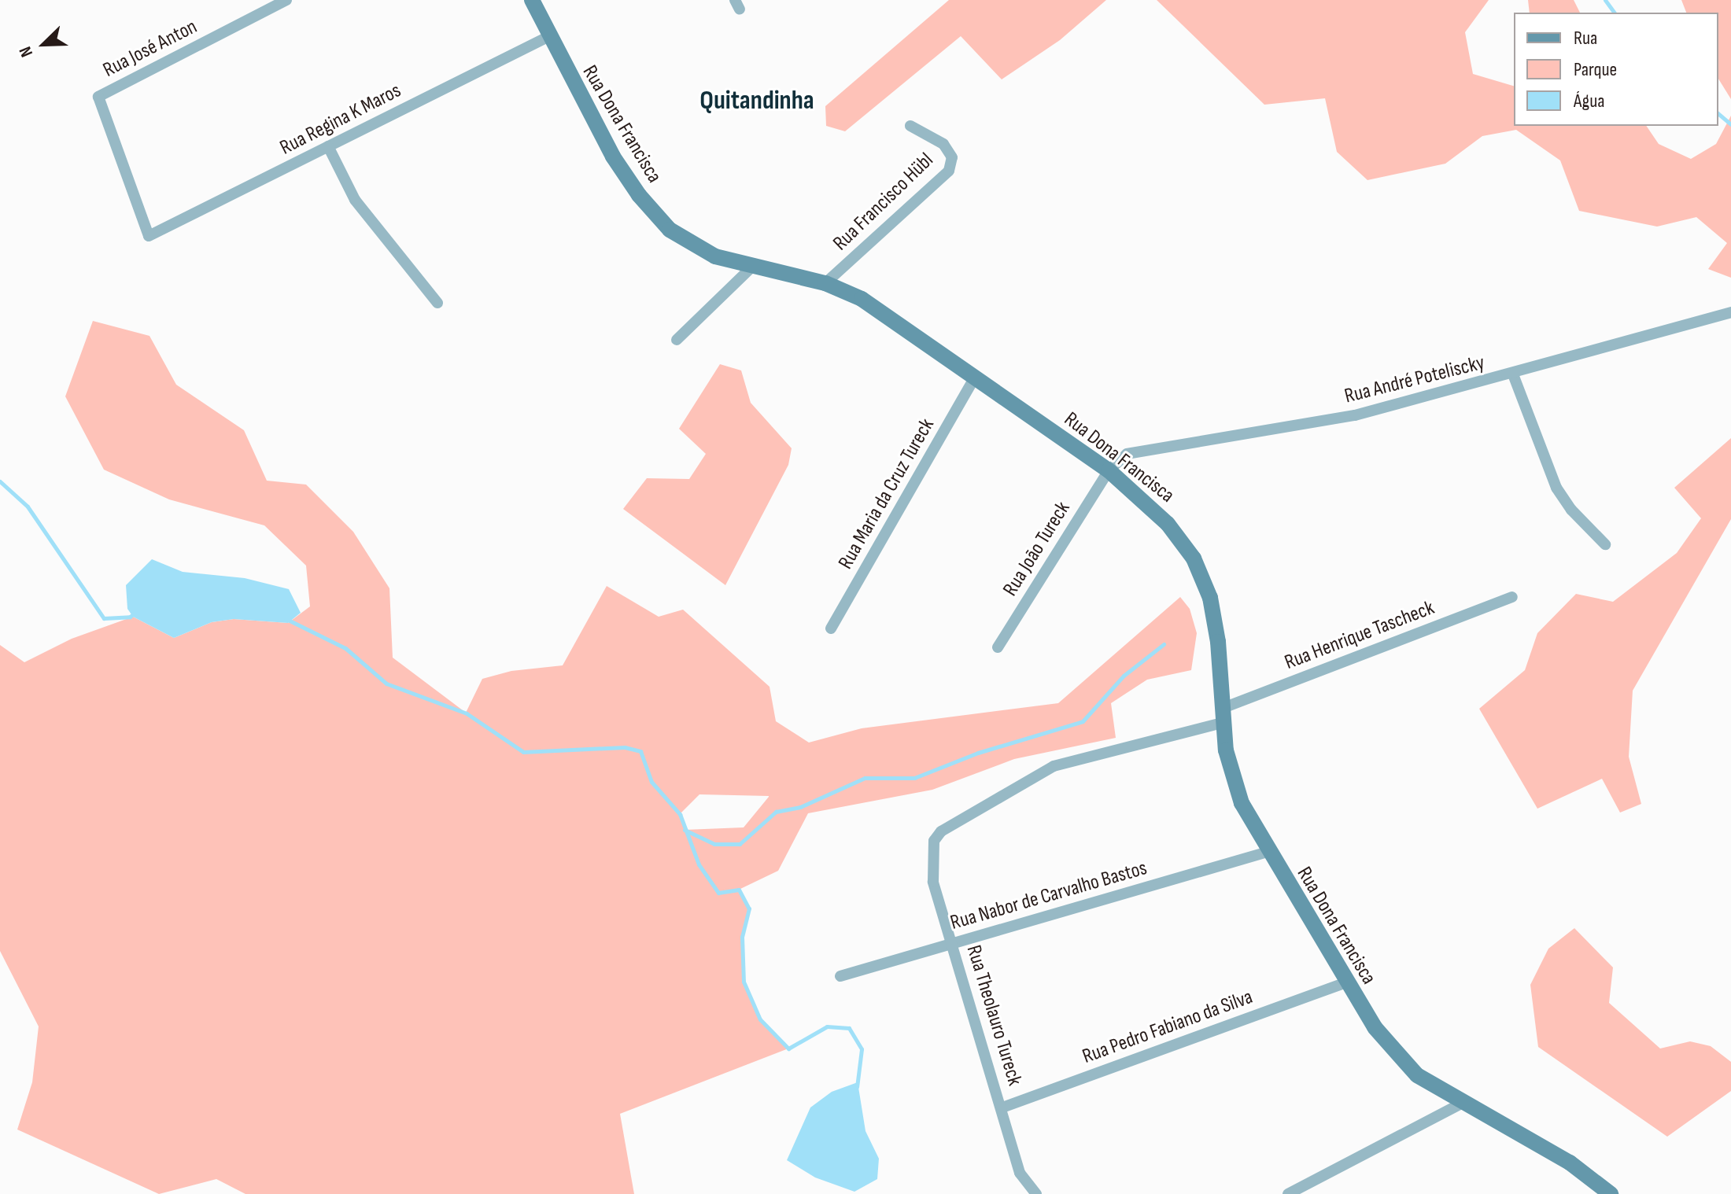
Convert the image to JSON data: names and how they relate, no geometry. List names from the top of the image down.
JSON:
{
  "streets": {
    "main road": ["Rua Dona Francisca"],
    "street": [
      "Rua José Anton",
      "Rua Regina K Maros",
      "Rua Francisco Hübl",
      "Rua André Poteliscky",
      "Rua Maria da Cruz Tureck",
      "Rua João Tureck",
      "Rua Henrique Tascheck",
      "Rua Nabor de Carvalho Bastos",
      "Rua Theolauro Tureck",
      "Rua Pedro Fabiano da Silva"
    ]
  },
  "crossings": [
    ["Rua José Anton", "Rua Regina K Maros"],
    ["Rua Regina K Maros", "Rua Dona Francisca"],
    ["Rua Dona Francisca", "Rua Francisco Hübl"],
    ["Rua Dona Francisca", "Rua André Poteliscky"],
    ["Rua Dona Francisca", "Rua Maria da Cruz Tureck"],
    ["Rua Dona Francisca", "Rua João Tureck"],
    ["Rua Dona Francisca", "Rua Henrique Tascheck"],
    ["Rua Dona Francisca", "Rua Nabor de Carvalho Bastos"],
    ["Rua Dona Francisca", "Rua Pedro Fabiano da Silva"],
    ["Rua André Poteliscky", "Rua João Tureck"],
    ["Rua Henrique Tascheck", "Rua Theolauro Tureck"],
    ["Rua Nabor de Carvalho Bastos", "Rua Theolauro Tureck"],
    ["Rua Theolauro Tureck", "Rua Pedro Fabiano da Silva"]
  ],
  "districts": ["Quitandinha"],
  "legend": ["Rua", "Parque", "Água"],
  "north": "bottom left"
}
